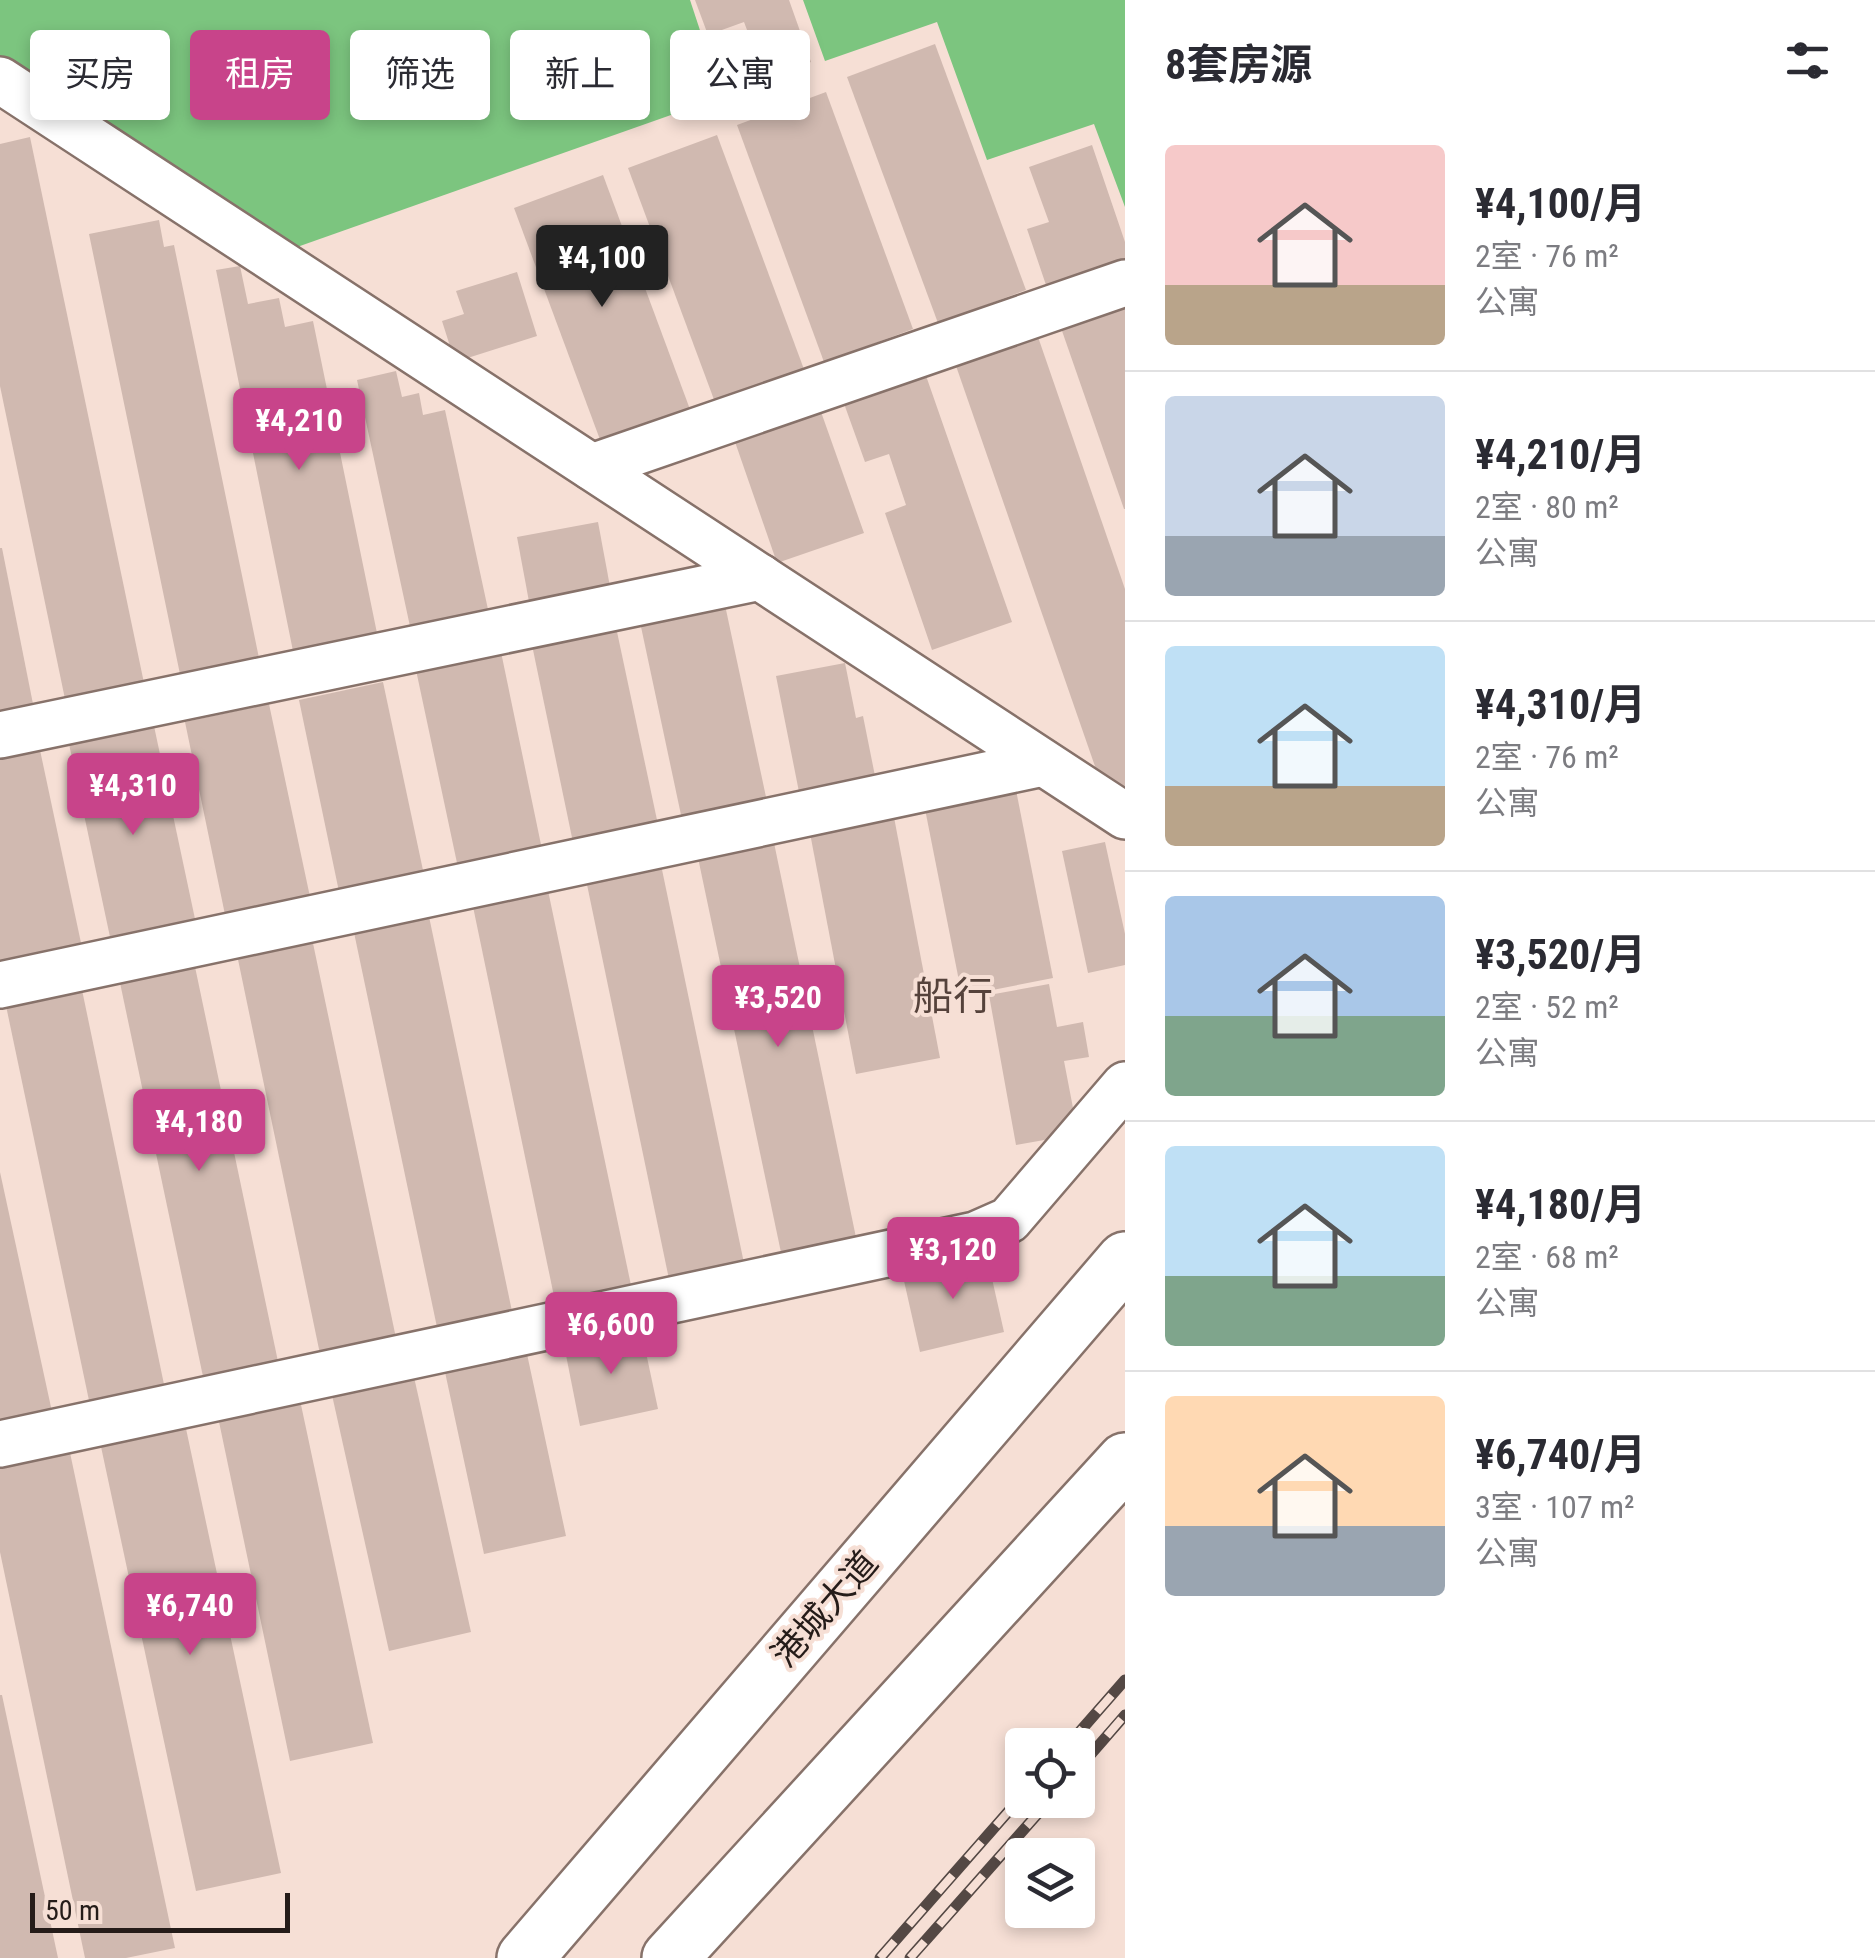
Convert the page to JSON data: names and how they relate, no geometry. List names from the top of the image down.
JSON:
{
  "streets": {
    "main road": ["港城大道"]
  },
  "districts": ["船行"],
  "scale_bar": "50 m",
  "page": {
    "heading": "8套房源",
    "chip": [
      "买房",
      "租房",
      "筛选",
      "新上",
      "公寓"
    ],
    "list": [
      {
        "name": "¥4,100/月",
        "note": "2室 · 76 m² · 公寓"
      },
      {
        "name": "¥4,210/月",
        "note": "2室 · 80 m² · 公寓"
      },
      {
        "name": "¥4,310/月",
        "note": "2室 · 76 m² · 公寓"
      },
      {
        "name": "¥3,520/月",
        "note": "2室 · 52 m² · 公寓"
      },
      {
        "name": "¥4,180/月",
        "note": "2室 · 68 m² · 公寓"
      },
      {
        "name": "¥6,740/月",
        "note": "3室 · 107 m² · 公寓"
      }
    ],
    "price": [
      "¥4,100",
      "¥4,210",
      "¥4,310",
      "¥3,520",
      "¥4,180",
      "¥3,120",
      "¥6,600",
      "¥6,740"
    ],
    "scale": "50 m"
  }
}
